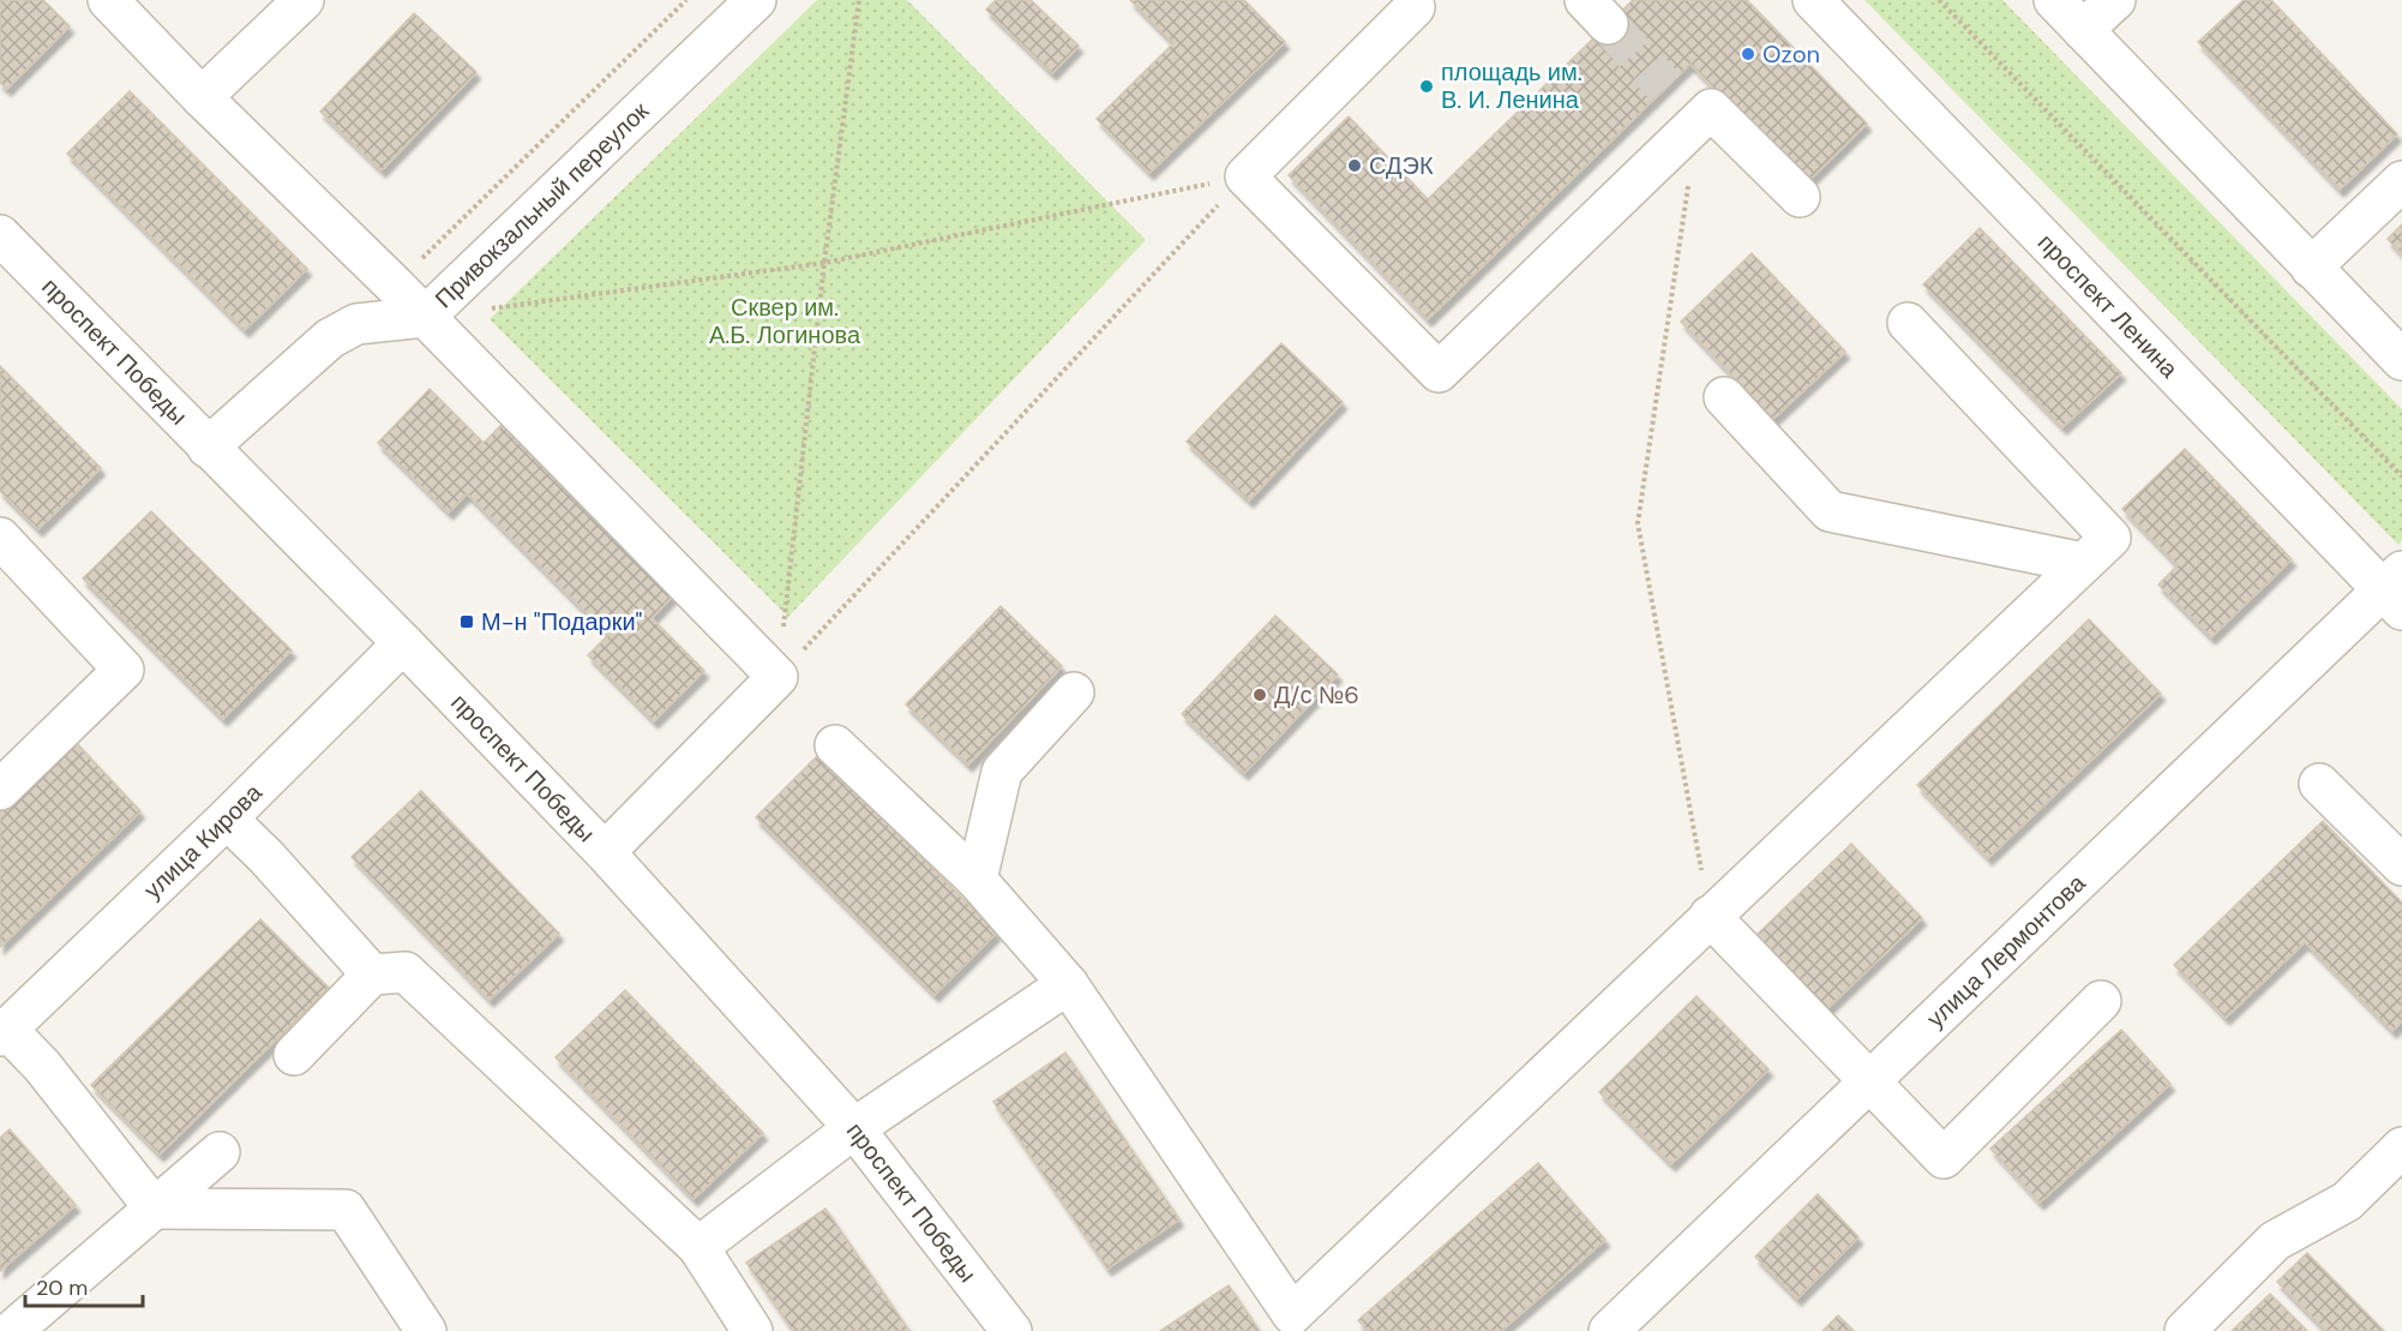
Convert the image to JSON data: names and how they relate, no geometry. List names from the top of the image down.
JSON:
{
  "streets": {
    "street": [
      "Привокзальный переулок",
      "проспект Ленина",
      "проспект Победы",
      "улица Кирова",
      "улица Лермонтова"
    ]
  },
  "crossings": [
    ["Привокзальный переулок", "проспект Победы"],
    ["проспект Ленина", "улица Лермонтова"],
    ["проспект Победы", "улица Кирова"]
  ],
  "parks": ["Сквер им. А.Б. Логинова"],
  "places": {
    "other": [
      "Ozon",
      "площадь им. В. И. Ленина",
      "СДЭК",
      "Д/с №6"
    ],
    "transit": ["М-н \"Подарки\""]
  },
  "scale_bar": "20 m"
}
